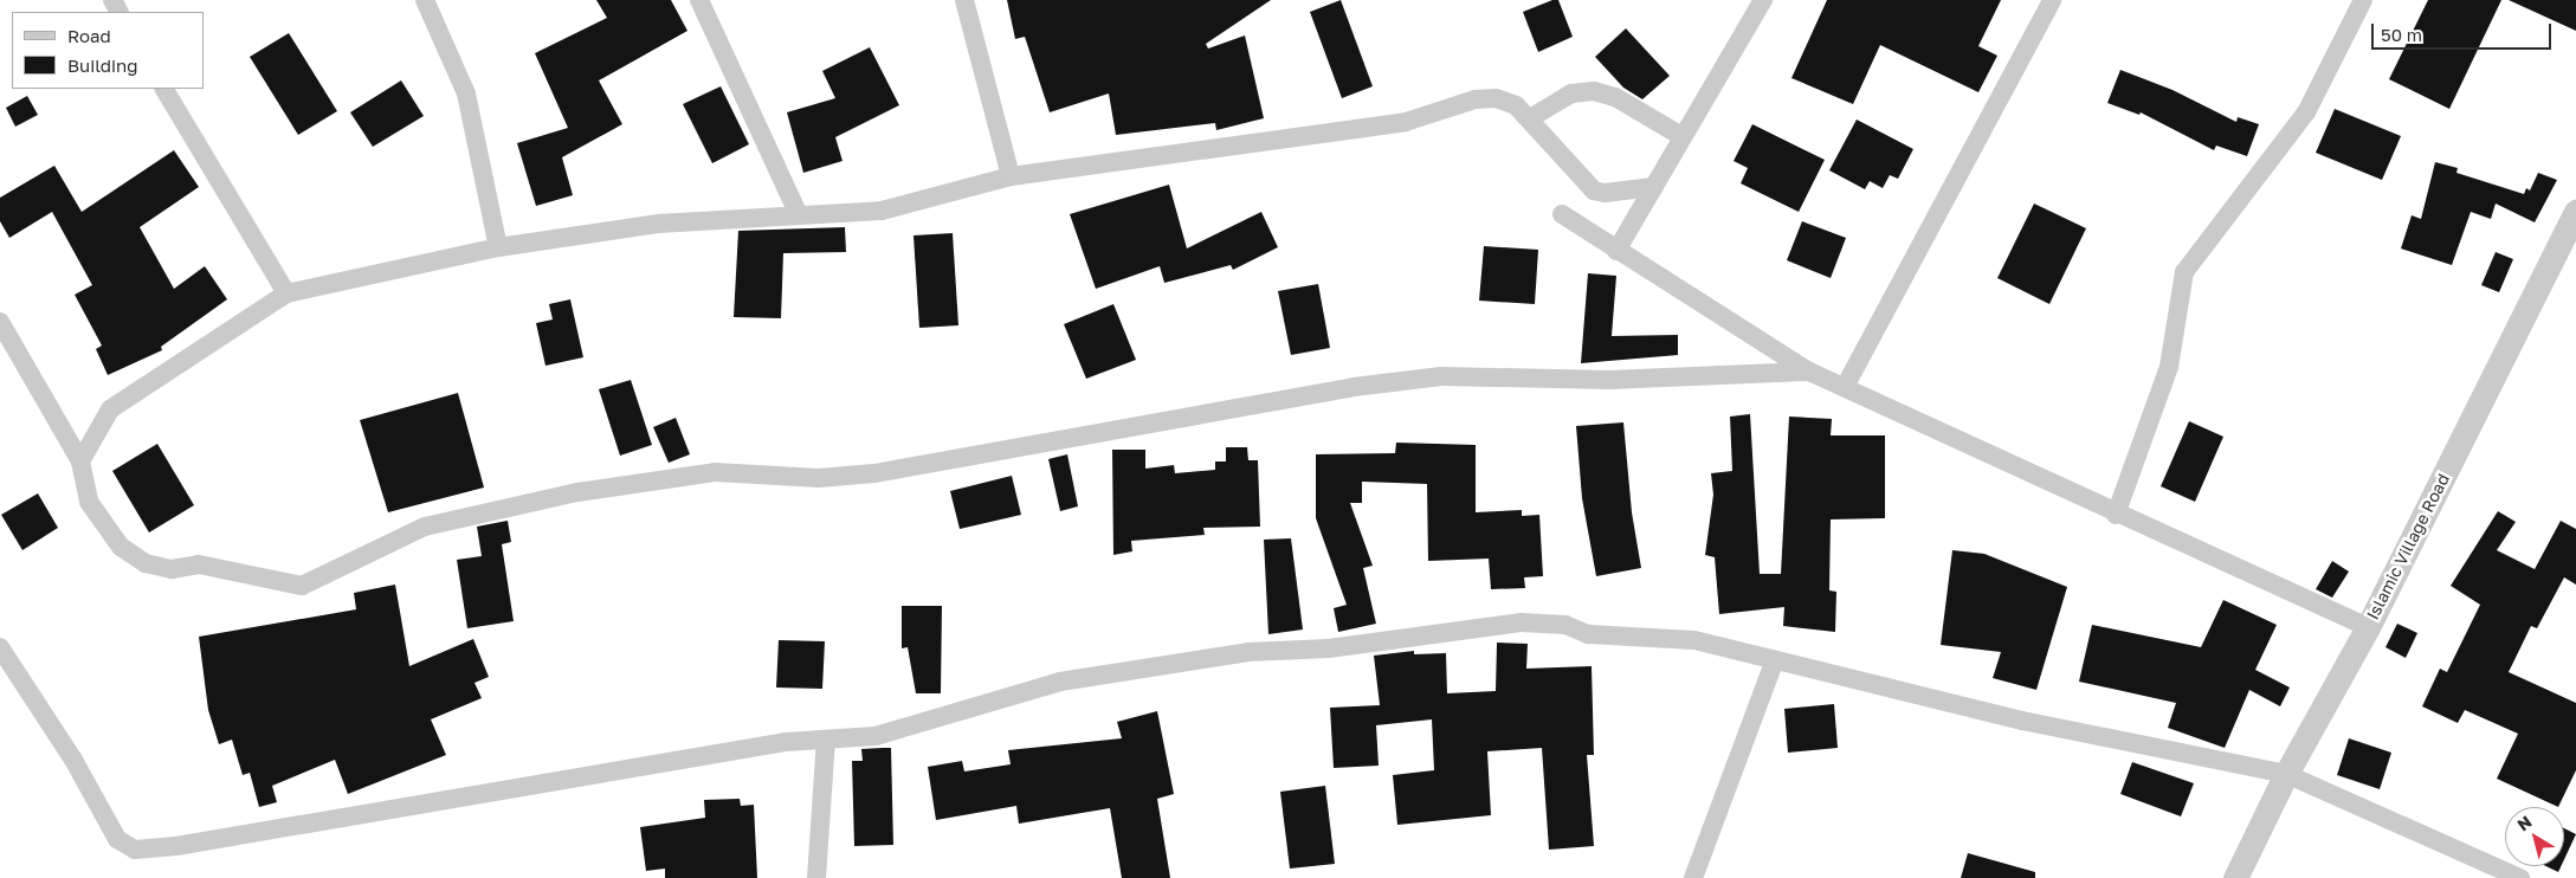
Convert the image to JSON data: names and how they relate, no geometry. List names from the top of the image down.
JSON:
{
  "streets": {
    "street": ["Islamic Village Road"]
  },
  "legend": ["Road", "Building"],
  "scale_bar": "50 m",
  "north": "top left"
}
